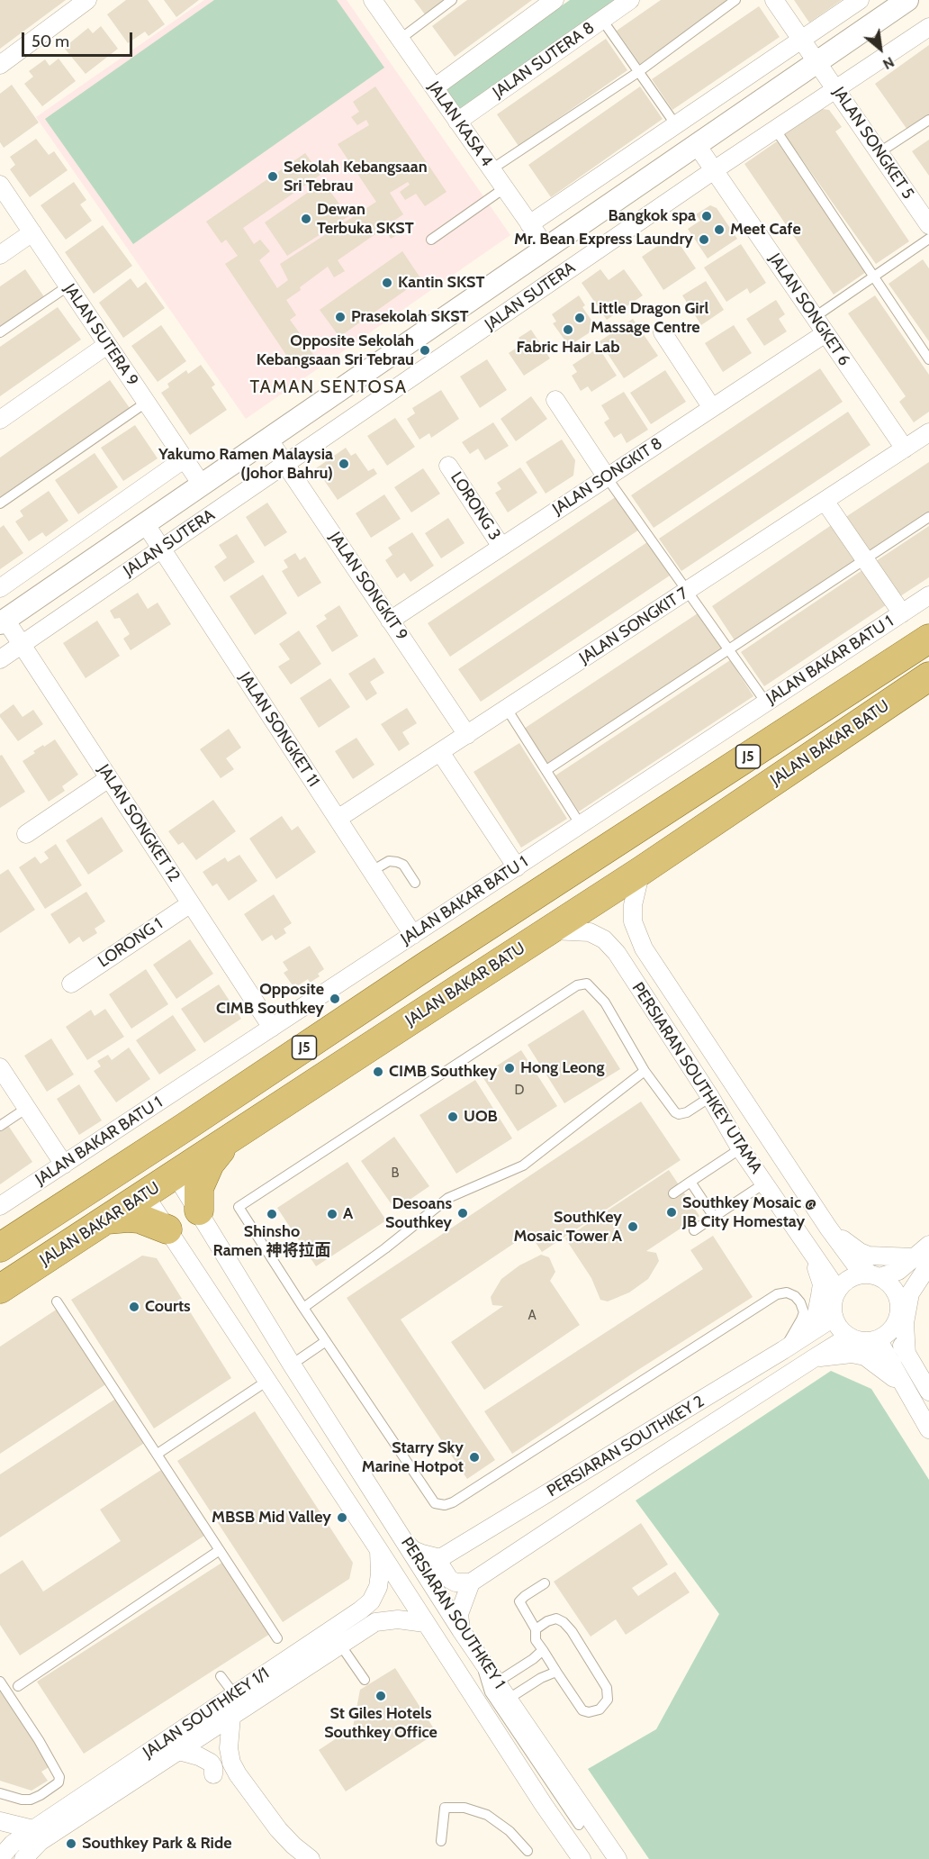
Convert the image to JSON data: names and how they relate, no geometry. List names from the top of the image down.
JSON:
{
  "streets": {
    "main road": ["JALAN BAKAR BATU", "J5"],
    "street": [
      "JALAN SUTERA 8",
      "JALAN KASA 4",
      "JALAN SONGKET 5",
      "JALAN SUTERA",
      "JALAN SONGKET 6",
      "JALAN SUTERA 9",
      "JALAN SONGKIT 8",
      "LORONG 3",
      "JALAN SONGKIT 9",
      "JALAN SONGKIT 7",
      "JALAN BAKAR BATU 1",
      "JALAN SONGKET 11",
      "JALAN SONGKET 12",
      "LORONG 1",
      "PERSIARAN SOUTHKEY UTAMA",
      "PERSIARAN SOUTHKEY 2",
      "PERSIARAN SOUTHKEY 1",
      "JALAN SOUTHKEY 1/1"
    ]
  },
  "crossings": [
    ["JALAN SUTERA 8", "JALAN KASA 4"],
    ["JALAN KASA 4", "JALAN SUTERA"],
    ["JALAN SONGKET 5", "JALAN SUTERA"],
    ["JALAN SUTERA", "JALAN SONGKET 6"],
    ["JALAN SUTERA", "JALAN SUTERA 9"],
    ["JALAN SUTERA", "JALAN SONGKIT 9"],
    ["JALAN SUTERA", "JALAN SONGKET 11"],
    ["JALAN SUTERA", "JALAN SONGKET 12"],
    ["JALAN SONGKET 6", "JALAN SONGKIT 8"],
    ["JALAN SONGKET 6", "JALAN SONGKIT 7"],
    ["JALAN SONGKIT 8", "LORONG 3"],
    ["JALAN SONGKIT 8", "JALAN SONGKIT 9"],
    ["JALAN SONGKIT 9", "JALAN SONGKIT 7"],
    ["JALAN SONGKIT 7", "JALAN SONGKET 11"],
    ["JALAN BAKAR BATU 1", "JALAN SONGKET 11"],
    ["JALAN BAKAR BATU 1", "JALAN SONGKET 12"],
    ["JALAN BAKAR BATU", "PERSIARAN SOUTHKEY UTAMA"],
    ["JALAN BAKAR BATU", "PERSIARAN SOUTHKEY 1"],
    ["JALAN SONGKET 12", "LORONG 1"],
    ["PERSIARAN SOUTHKEY UTAMA", "PERSIARAN SOUTHKEY 2"],
    ["PERSIARAN SOUTHKEY 1", "JALAN SOUTHKEY 1/1"]
  ],
  "districts": ["TAMAN SENTOSA"],
  "places": [
    "Sekolah Kebangsaan Sri Tebrau",
    "Bangkok spa",
    "Dewan Terbuka SKST",
    "Meet Cafe",
    "Mr. Bean Express Laundry",
    "Kantin SKST",
    "Prasekolah SKST",
    "Little Dragon Girl Massage Centre",
    "Fabric Hair Lab",
    "Opposite Sekolah Kebangsaan Sri Tebrau",
    "Yakumo Ramen Malaysia (Johor Bahru)",
    "Opposite CIMB Southkey",
    "Hong Leong",
    "CIMB Southkey",
    "UOB",
    "Southkey Mosaic @ JB City Homestay",
    "Desoans Southkey",
    "Shinsho Ramen 神将拉面",
    "A",
    "SouthKey Mosaic Tower A",
    "Courts",
    "Starry Sky Marine Hotpot",
    "MBSB Mid Valley",
    "St Giles Hotels Southkey Office",
    "Southkey Park & Ride"
  ],
  "house_numbers": ["D", "B", "A"],
  "scale_bar": "50 m",
  "north": "bottom right"
}
